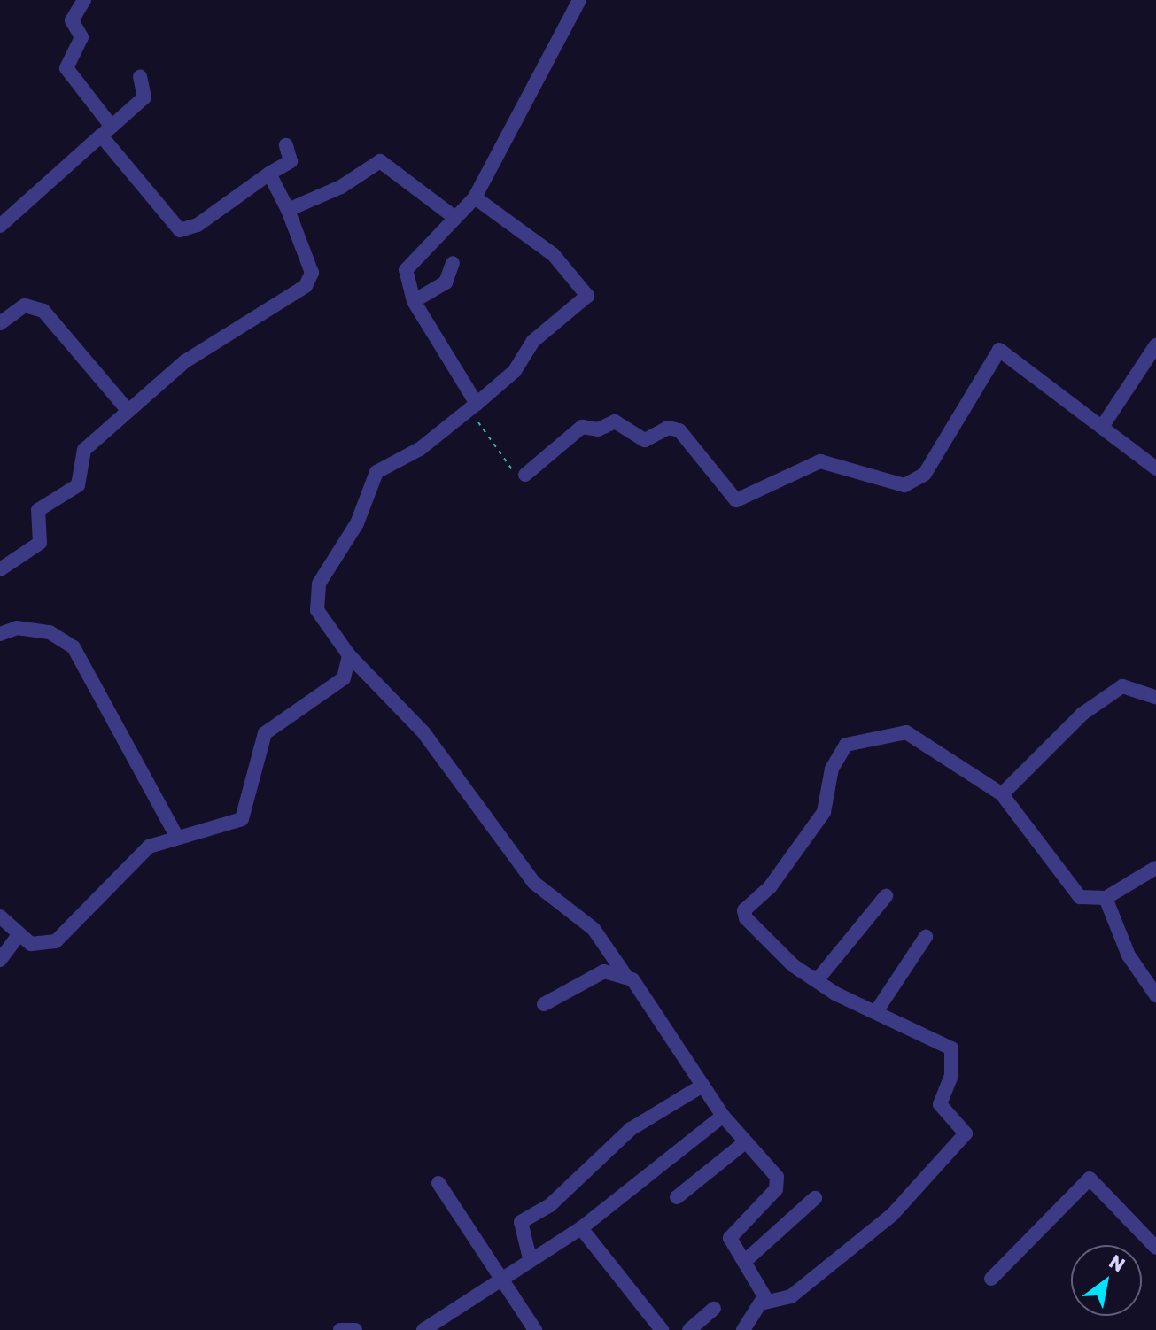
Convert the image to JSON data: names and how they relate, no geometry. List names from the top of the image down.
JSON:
{
  "north": "top right"
}
